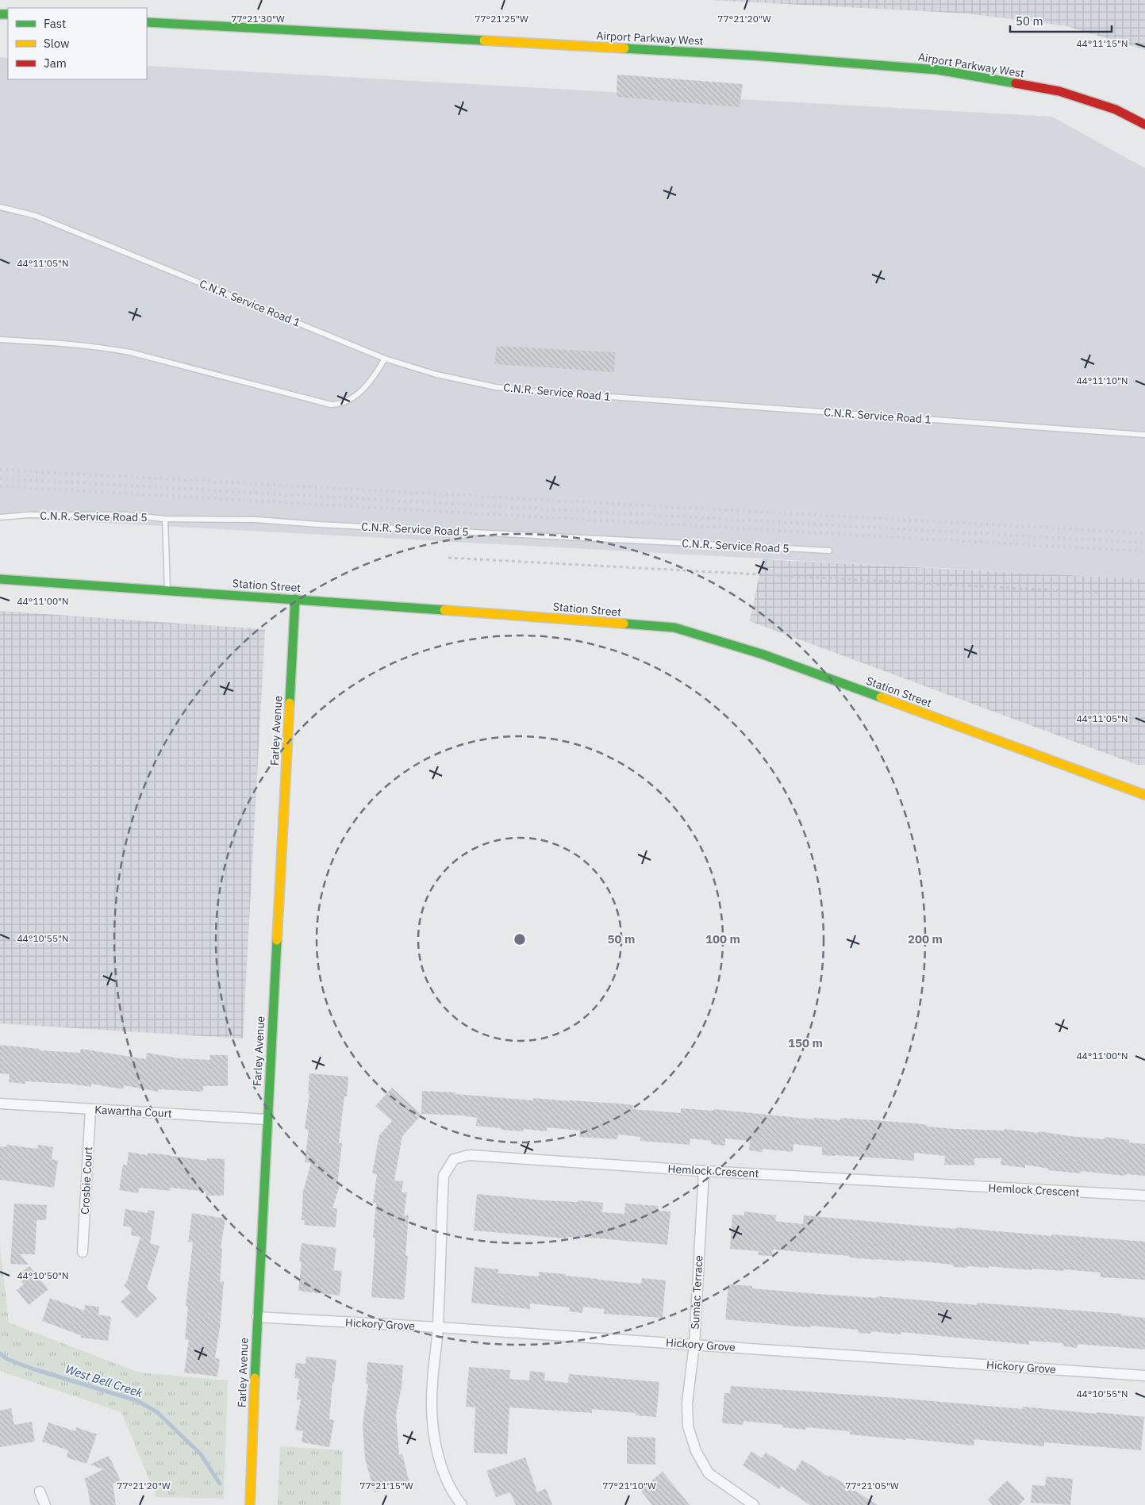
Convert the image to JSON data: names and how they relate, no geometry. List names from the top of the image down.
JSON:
{
  "streets": {
    "street": [
      "Airport Parkway West",
      "Station Street",
      "Farley Avenue",
      "Kawartha Court",
      "Hemlock Crescent",
      "Crosbie Court",
      "Sumac Terrace",
      "Hickory Grove"
    ],
    "lane": ["C.N.R. Service Road 1", "C.N.R. Service Road 5"]
  },
  "crossings": [
    ["Station Street", "Farley Avenue"],
    ["Farley Avenue", "Kawartha Court"],
    ["Farley Avenue", "Hickory Grove"],
    ["Kawartha Court", "Crosbie Court"],
    ["Hemlock Crescent", "Sumac Terrace"],
    ["Hemlock Crescent", "Hickory Grove"],
    ["Sumac Terrace", "Hickory Grove"]
  ],
  "water": ["West Bell Creek"],
  "legend": ["Fast", "Slow", "Jam"],
  "scale_bar": "50 m",
  "coordinates": [
    "77°21'30\"W",
    "77°21'20\"W",
    "77°21'25\"W",
    "44°11'15\"N",
    "44°11'05\"N",
    "44°11'10\"N",
    "44°11'00\"N",
    "44°10'55\"N",
    "44°10'50\"N",
    "77°21'15\"W",
    "77°21'10\"W",
    "77°21'05\"W"
  ],
  "rings": [
    "50 m",
    "100 m",
    "200 m",
    "150 m"
  ]
}
